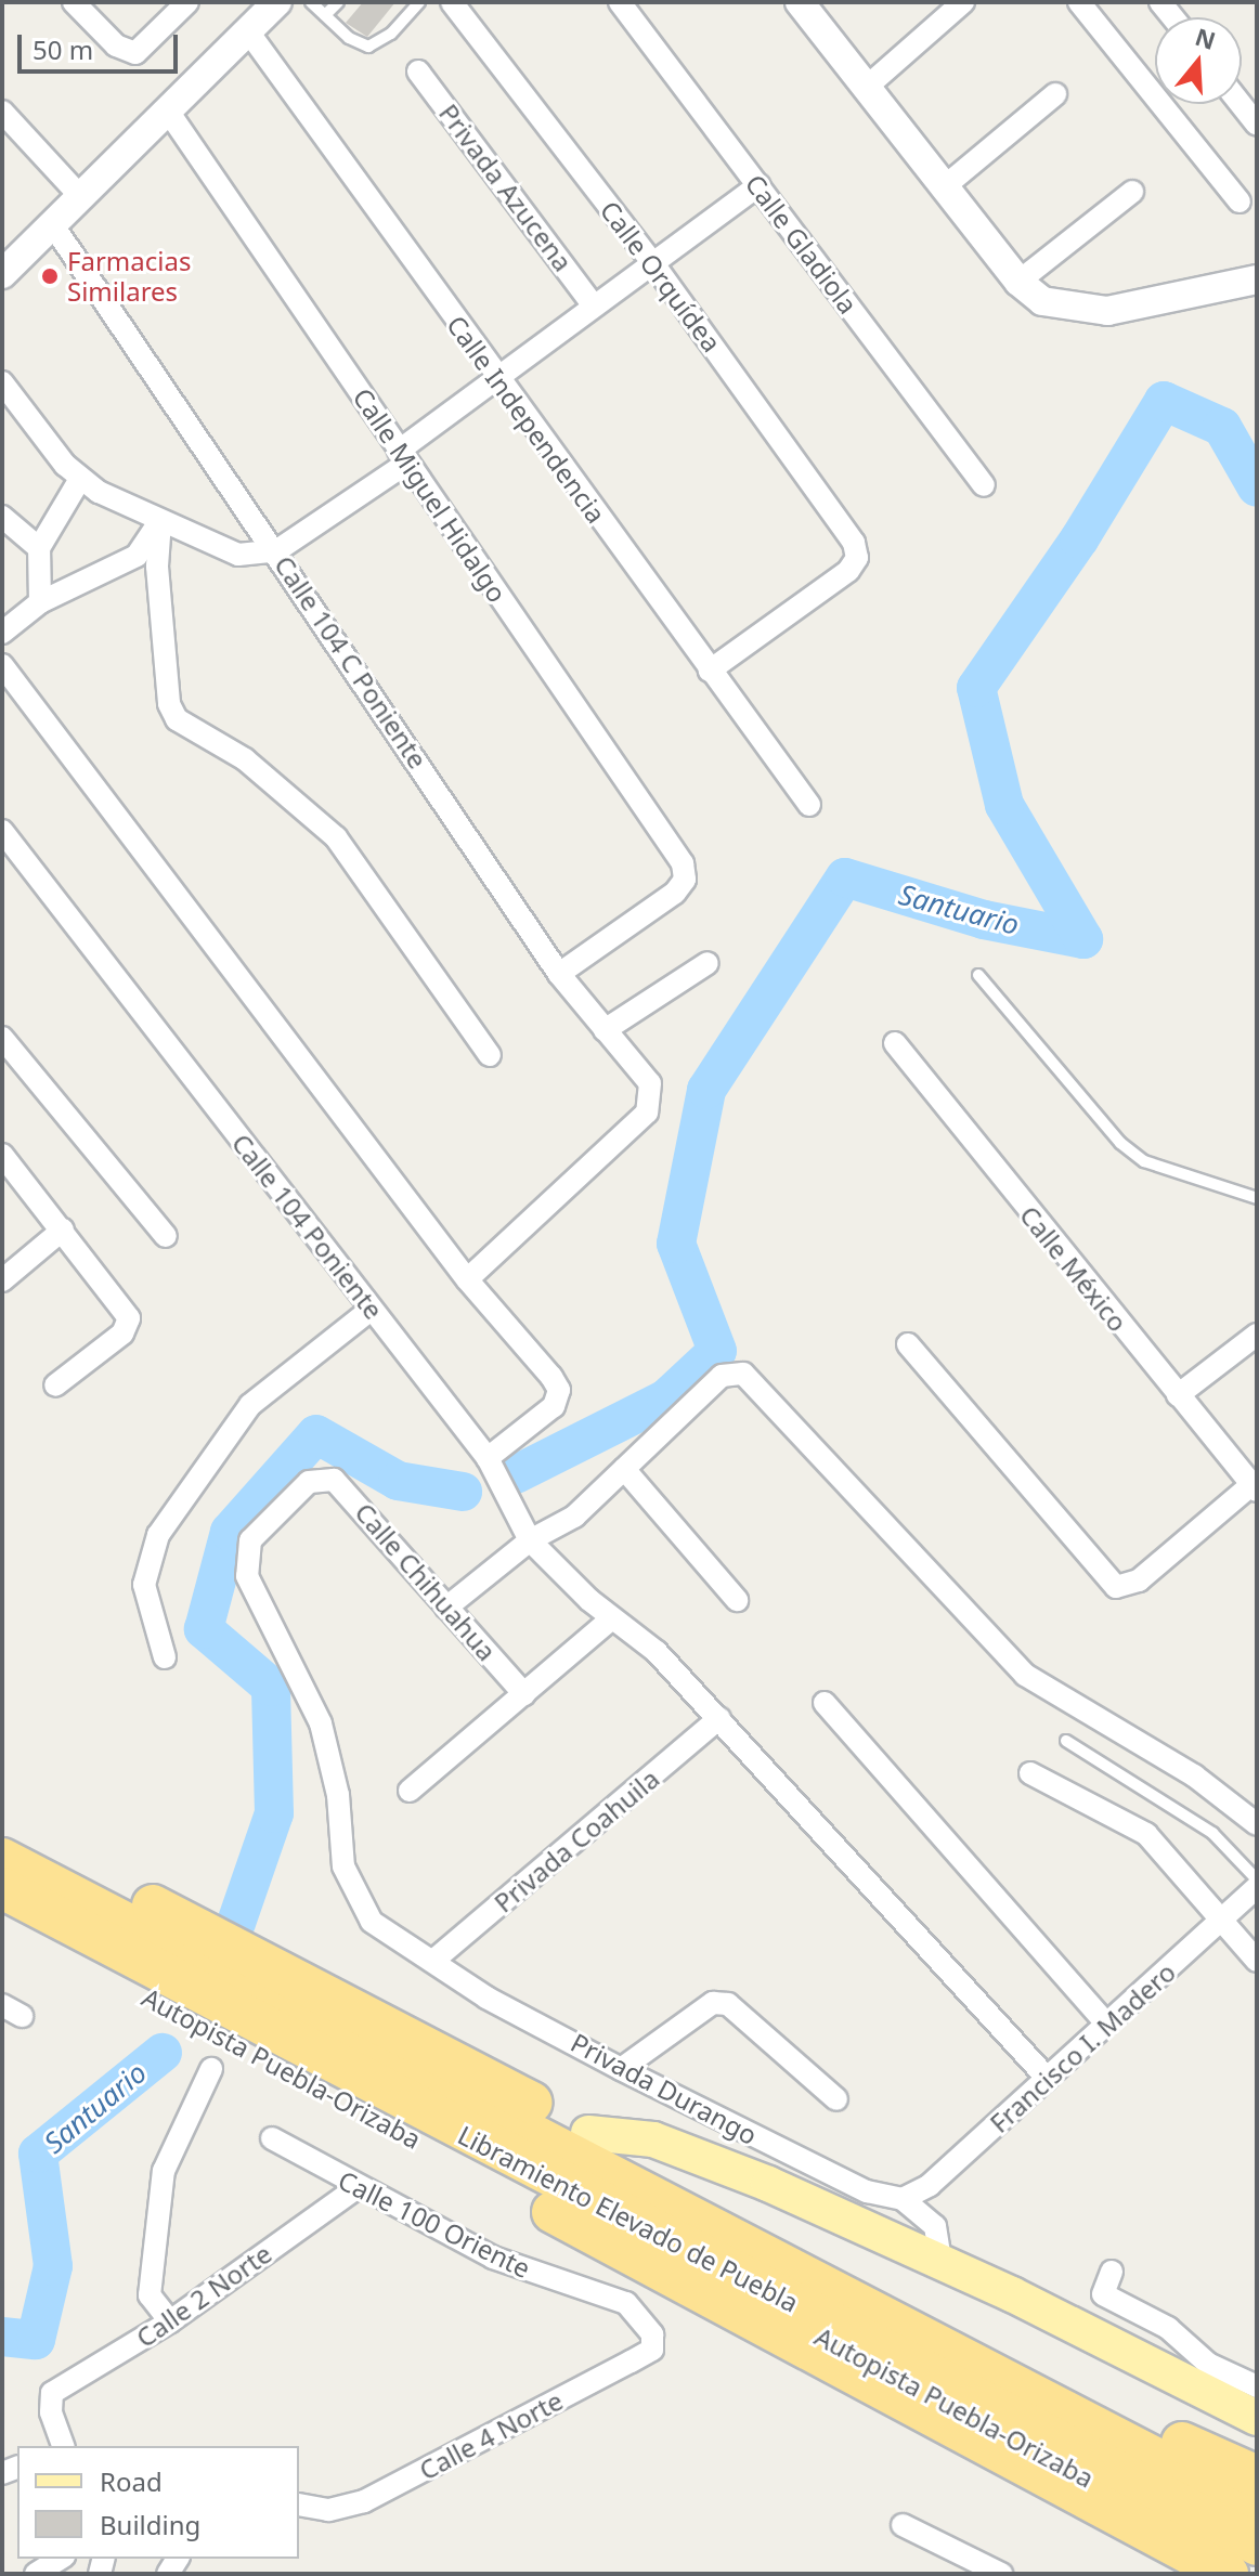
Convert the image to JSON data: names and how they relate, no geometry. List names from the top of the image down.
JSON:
{
  "streets": {
    "highway": ["Autopista Puebla-Orizaba", "Libramiento Elevado de Puebla"],
    "street": [
      "Privada Azucena",
      "Calle Gladiola",
      "Calle Orquídea",
      "Calle Independencia",
      "Calle Miguel Hidalgo",
      "Calle 104 C Poniente",
      "Calle 104 Poniente",
      "Calle México",
      "Calle Chihuahua",
      "Privada Coahuila",
      "Francisco I. Madero",
      "Privada Durango",
      "Calle 100 Oriente",
      "Calle 2 Norte",
      "Calle 4 Norte"
    ]
  },
  "crossings": [
    ["Calle Orquídea", "Calle Independencia"],
    ["Calle Miguel Hidalgo", "Calle 104 C Poniente"],
    ["Calle 104 Poniente", "Privada Coahuila"],
    ["Calle 104 Poniente", "Francisco I. Madero"],
    ["Calle Chihuahua", "Privada Durango"],
    ["Privada Coahuila", "Privada Durango"],
    ["Francisco I. Madero", "Privada Durango"],
    ["Calle 100 Oriente", "Calle 2 Norte"],
    ["Calle 100 Oriente", "Calle 4 Norte"]
  ],
  "water": ["Santuario"],
  "places": ["Farmacias Similares"],
  "legend": ["Road", "Building"],
  "scale_bar": "50 m",
  "north": "top"
}
